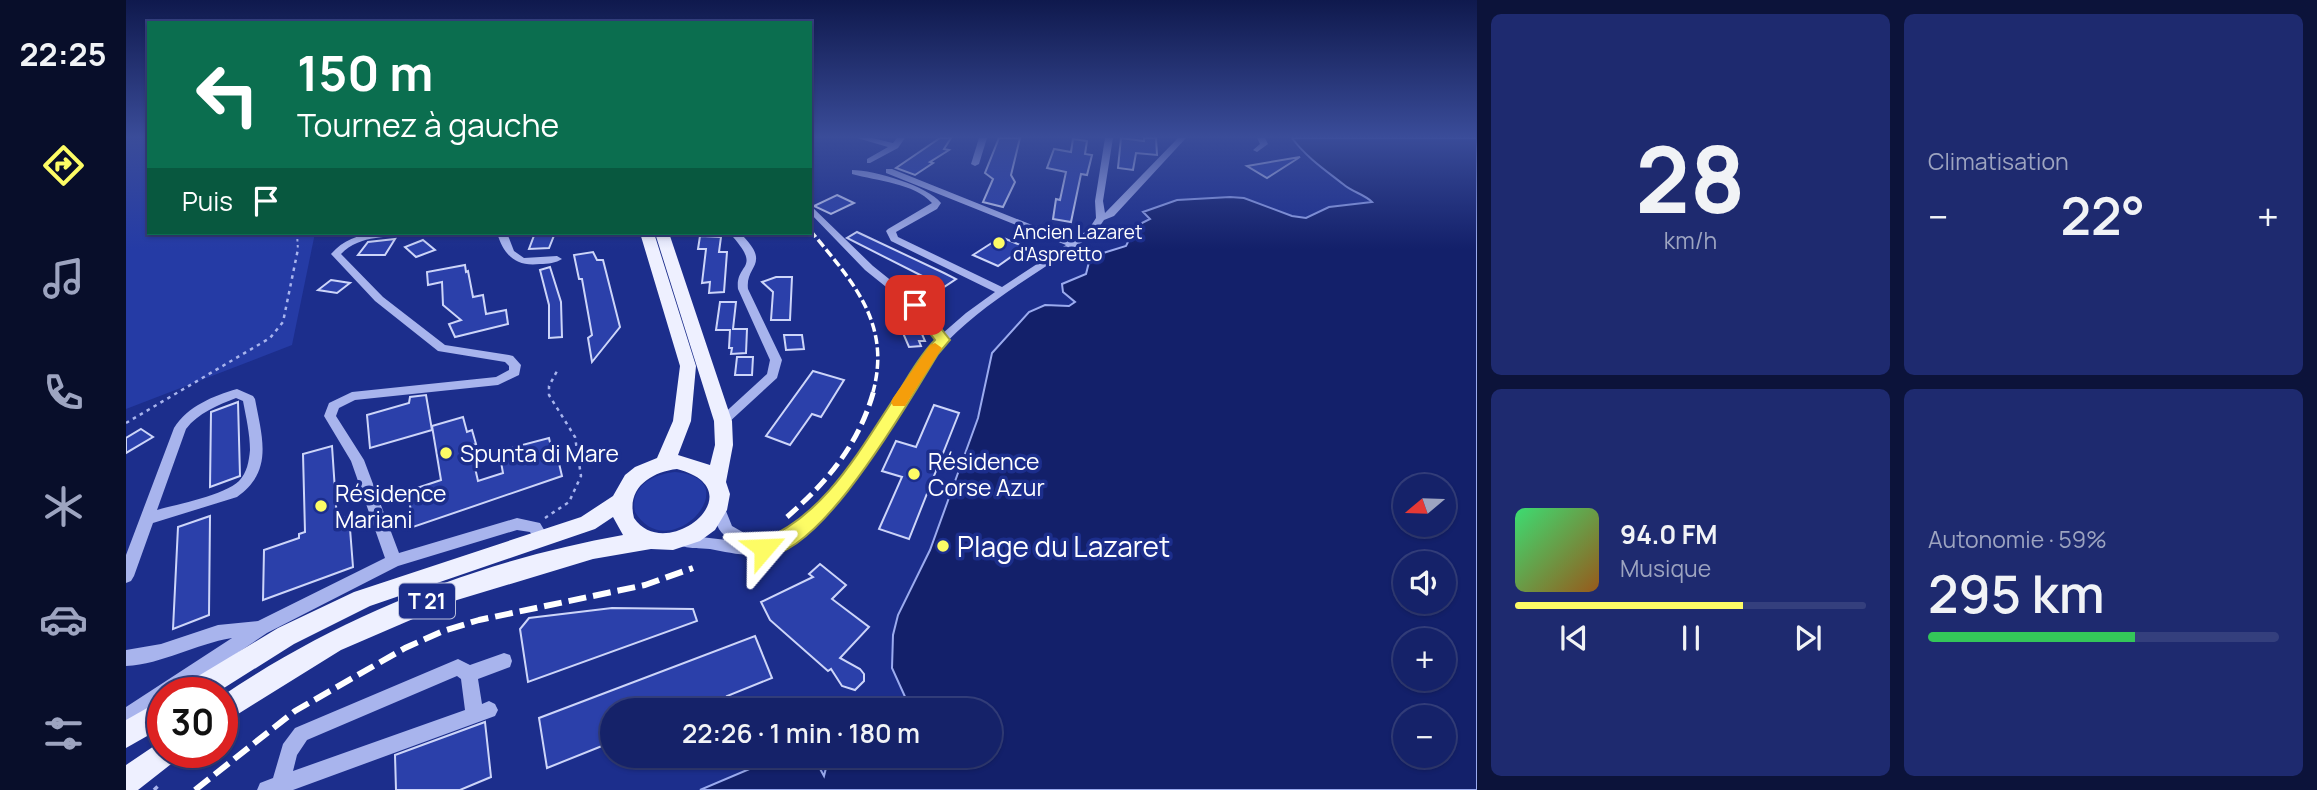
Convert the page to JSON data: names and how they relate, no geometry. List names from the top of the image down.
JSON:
{
  "streets": {
    "main road": ["T 21"]
  },
  "places": [
    "Ancien Lazaret d'Aspretto",
    "Spunta di Mare",
    "Résidence Corse Azur",
    "Résidence Mariani",
    "Plage du Lazaret"
  ],
  "north": "left",
  "page": {
    "tabs": "22:25",
    "tile": [
      ["28", "km/h"],
      "Climatisation",
      ["Autonomie · 59%", "295 km"]
    ],
    "turn": ["150 m", "Tournez à gauche"],
    "then": "Puis",
    "heat": ["−", "22°", "+"],
    "map_buttons": ["+", "−"],
    "song": ["94.0 FM", "Musique"],
    "limit": "30",
    "trip": "22:26 · 1 min · 180 m"
  }
}
